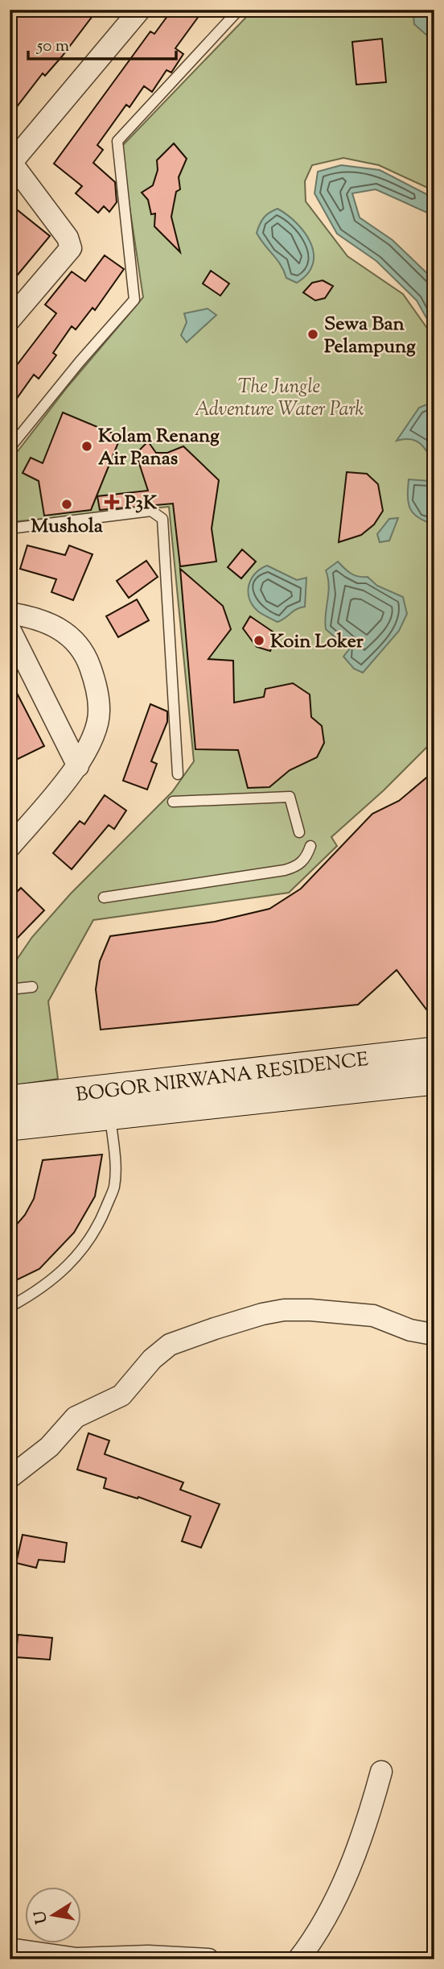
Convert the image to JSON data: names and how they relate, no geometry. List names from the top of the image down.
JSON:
{
  "streets": {
    "street": ["BOGOR NIRWANA RESIDENCE"]
  },
  "parks": ["The Jungle Adventure Water Park"],
  "places": {
    "other": [
      "Sewa Ban Pelampung",
      "Kolam Renang Air Panas",
      "Mushola",
      "Koin Loker"
    ],
    "health": ["P3K"]
  },
  "scale_bar": "50 m",
  "north": "left"
}
